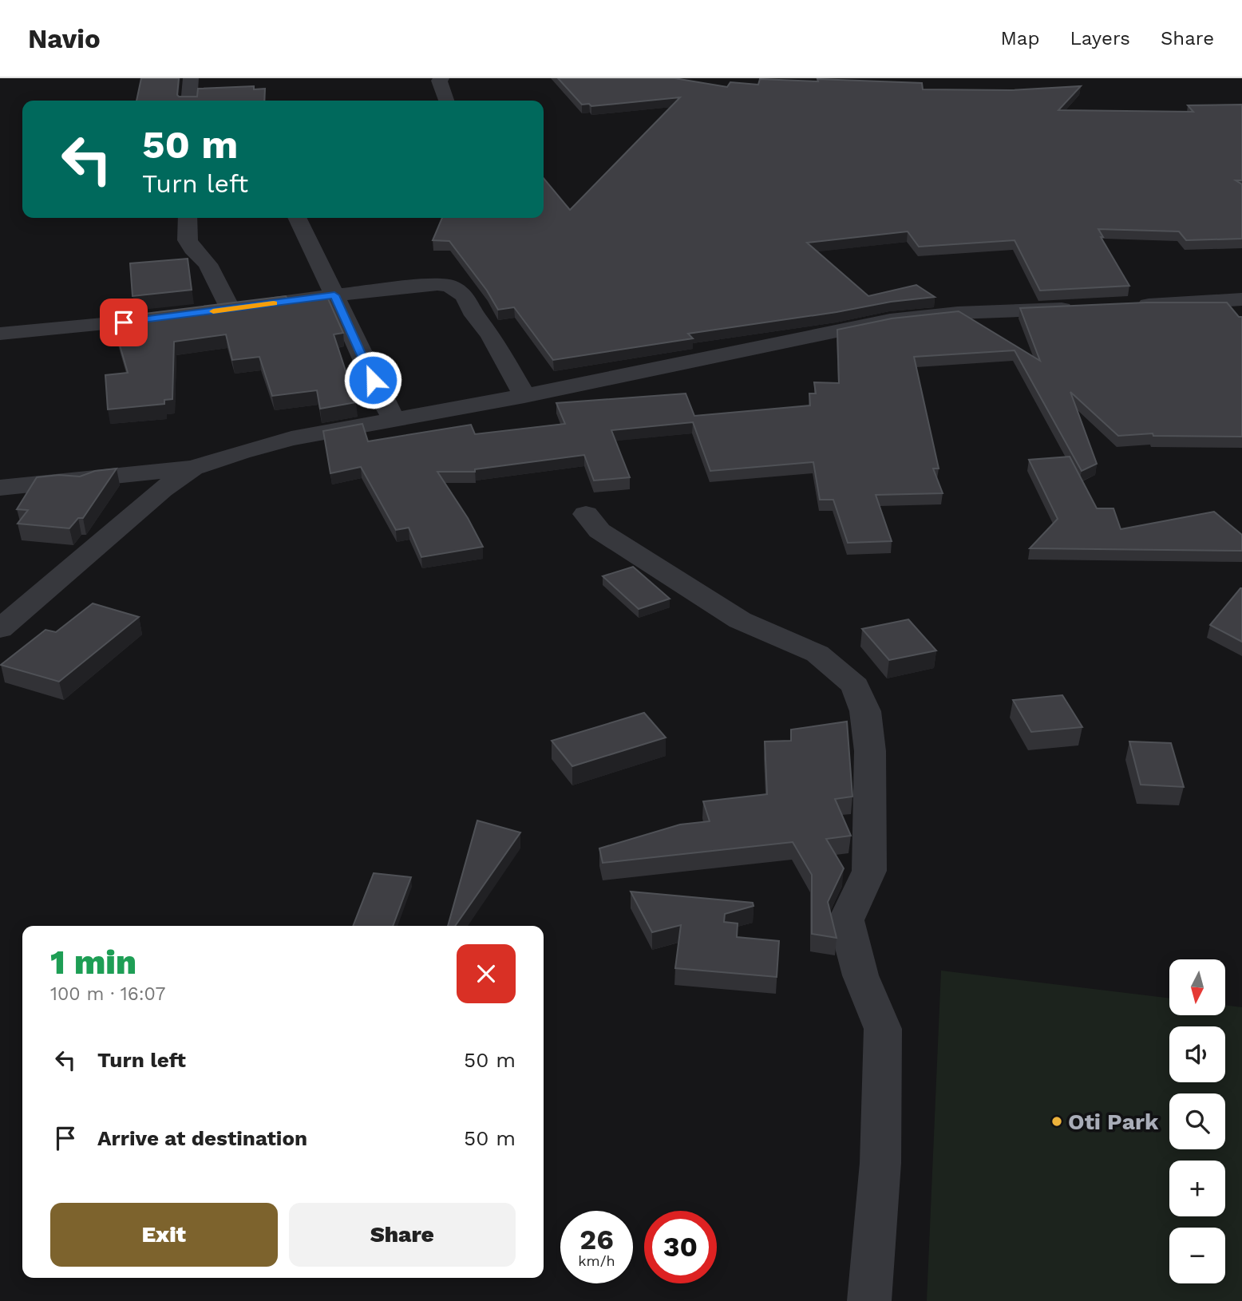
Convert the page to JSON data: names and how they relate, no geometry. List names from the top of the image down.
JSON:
{
  "places": ["Oti Park"],
  "north": "bottom",
  "page": {
    "header": "Navio",
    "nav": ["Map", "Layers", "Share"],
    "turn": ["50 m", "Turn left"],
    "heading": ["1 min", "100 m · 16:07"],
    "map_buttons": ["+", "−"],
    "list": [
      {
        "name": "Turn left",
        "value": "50 m"
      },
      {
        "name": "Arrive at destination",
        "value": "50 m"
      }
    ],
    "buttons": ["Exit", "Share"],
    "speed": "26 km/h",
    "limit": "30"
  }
}
